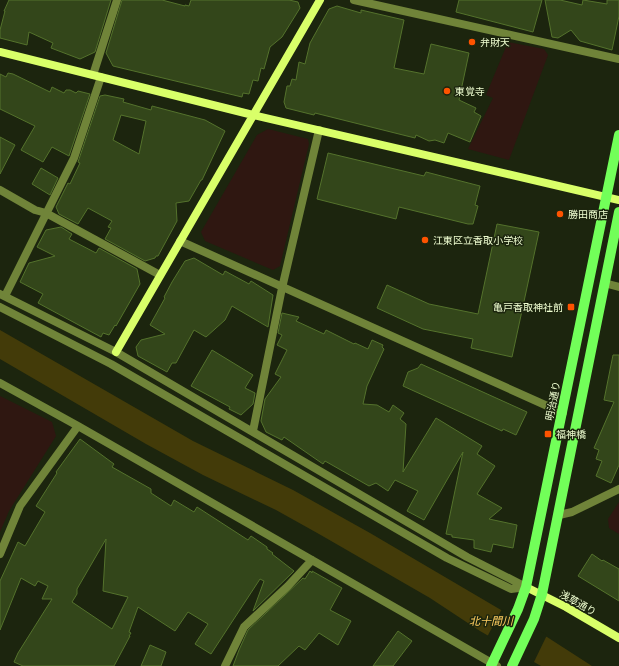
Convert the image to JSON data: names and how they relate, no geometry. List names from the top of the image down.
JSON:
{
  "streets": {
    "main road": ["明治通り"],
    "street": ["浅草通り"]
  },
  "crossings": [
    ["明治通り", "浅草通り"]
  ],
  "water": ["北十間川"],
  "places": {
    "other": [
      "弁財天",
      "東覚寺",
      "勝田商店",
      "江東区立香取小学校"
    ],
    "transit": ["亀戸香取神社前", "福神橋"]
  }
}
